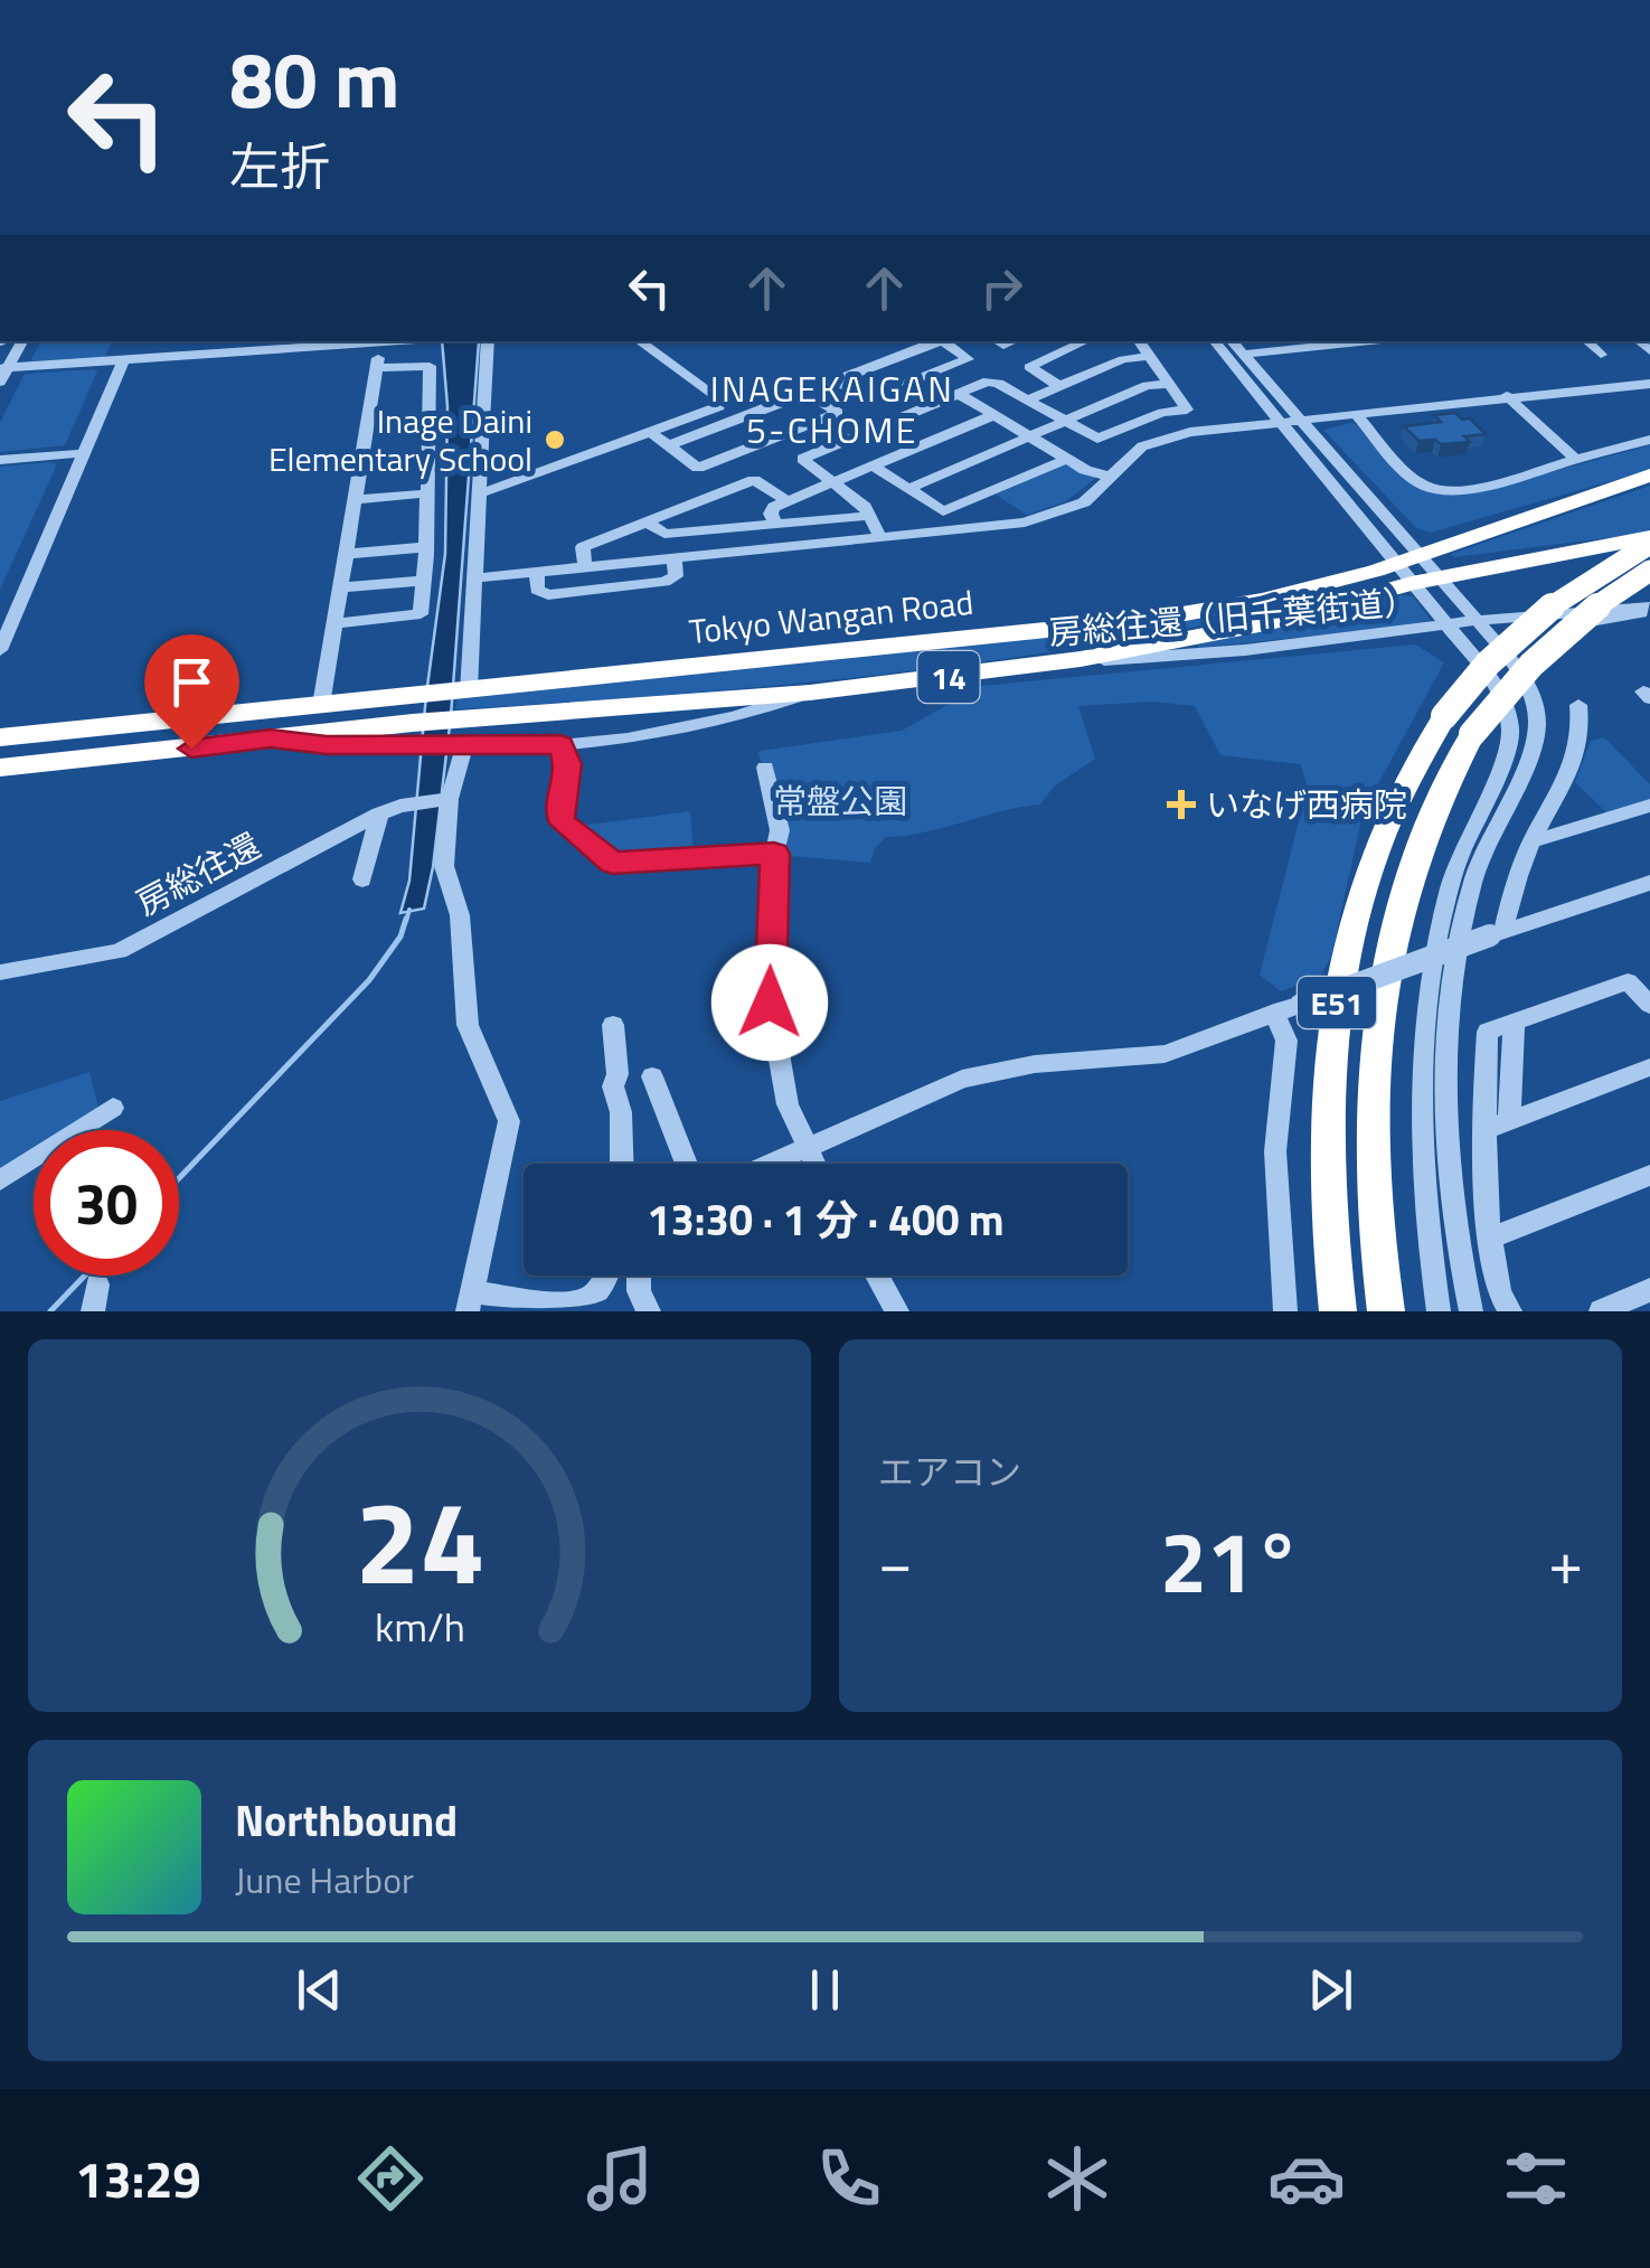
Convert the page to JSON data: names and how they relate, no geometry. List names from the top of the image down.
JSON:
{
  "streets": {
    "highway": ["Tokyo Wangan Road", "14", "E51"],
    "street": ["房総往還（旧千葉街道）", "房総往還"]
  },
  "crossings": [
    ["Tokyo Wangan Road", "房総往還（旧千葉街道）"],
    ["Tokyo Wangan Road", "E51"]
  ],
  "districts": ["INAGEKAIGAN 5-CHOME"],
  "parks": ["常盤公園"],
  "places": {
    "other": ["Inage Daini Elementary School"],
    "health": ["いなげ西病院"]
  },
  "page": {
    "turn": ["80 m", "左折"],
    "limit": "30",
    "trip": "13:30 · 1 分 · 400 m",
    "tile": "エアコン",
    "heat": ["−", "21°", "+"],
    "song": ["Northbound", "June Harbor"],
    "tabs": "13:29",
    "gauge": ["24", "km/h"]
  }
}
